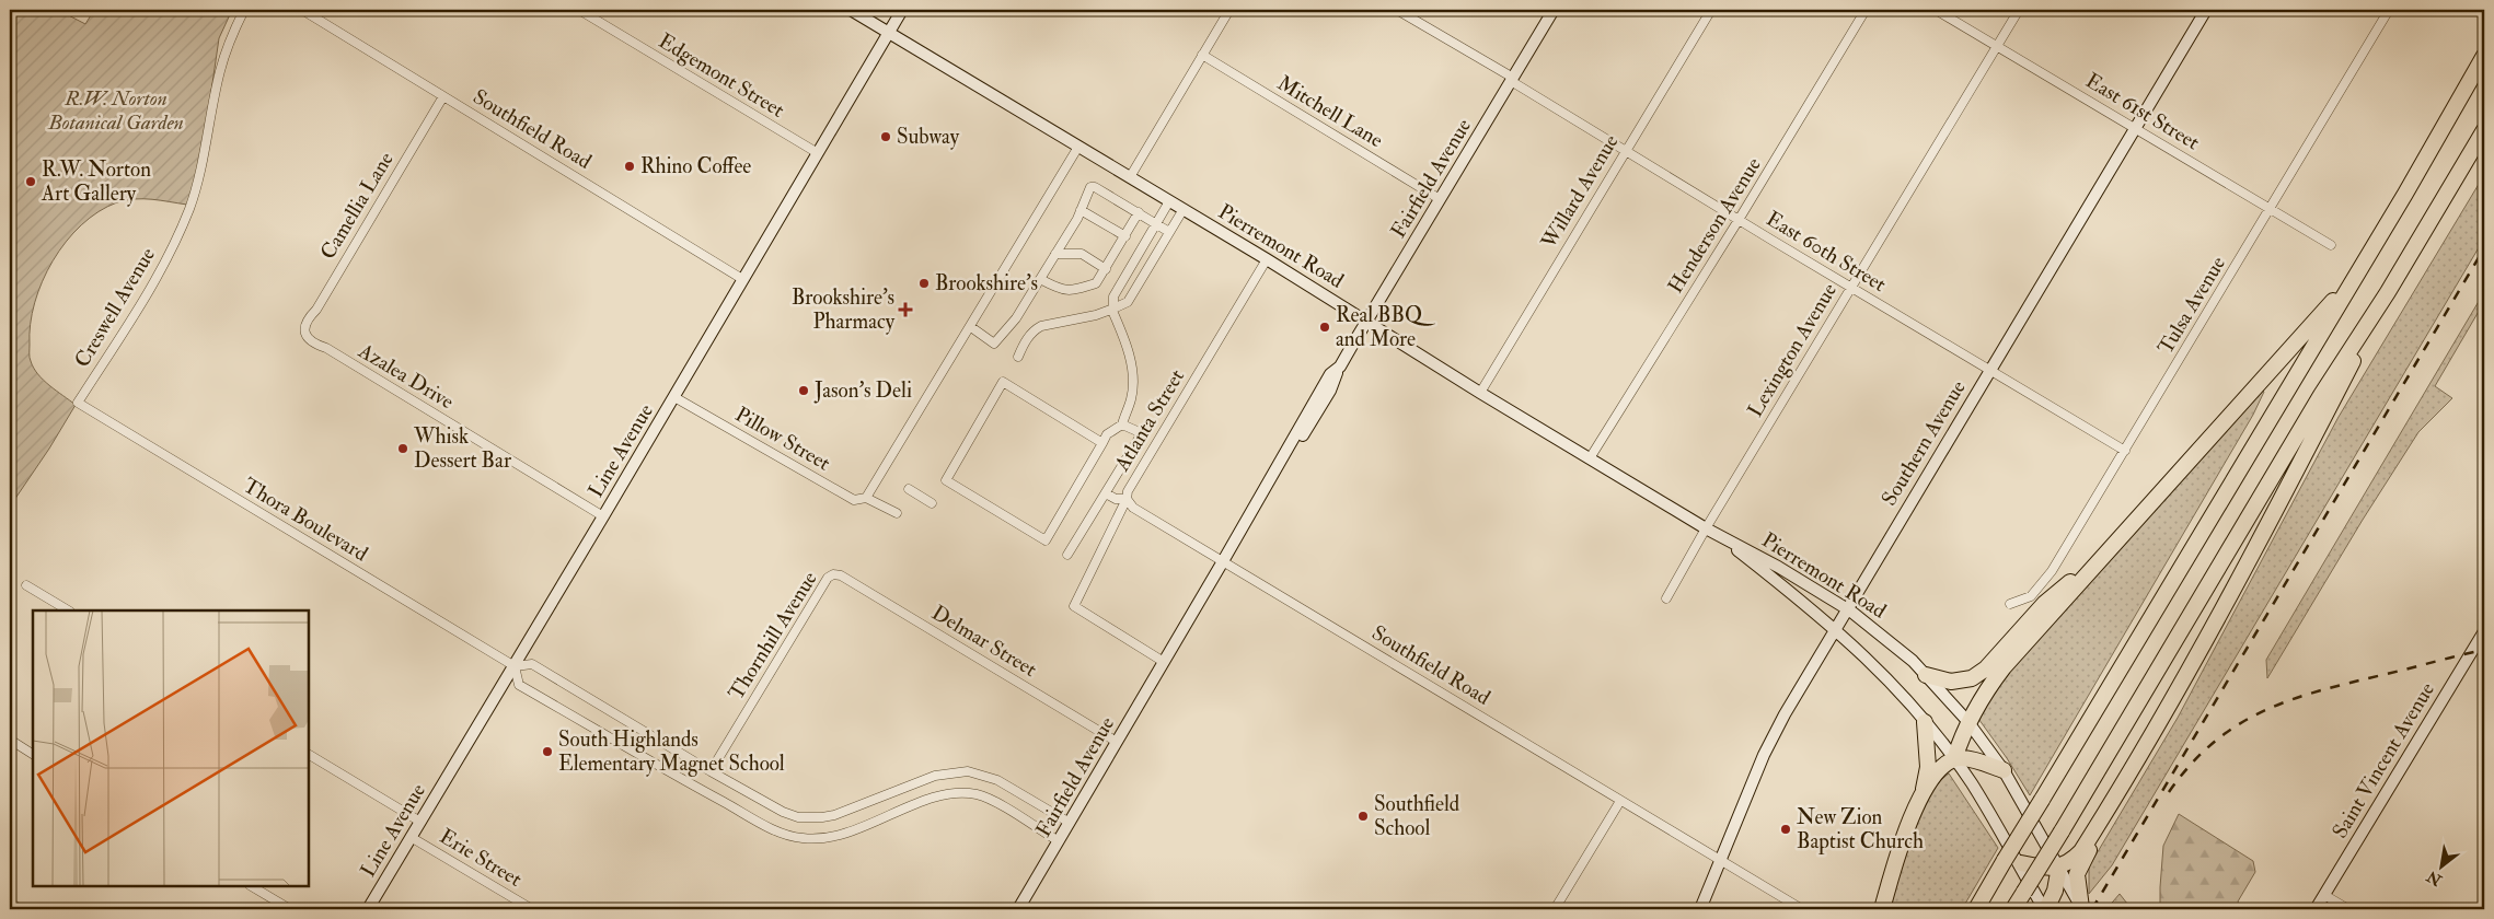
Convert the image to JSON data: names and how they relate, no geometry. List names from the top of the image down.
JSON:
{
  "streets": {
    "main road": [
      "Fairfield Avenue",
      "Pierremont Road",
      "Southern Avenue",
      "Line Avenue",
      "Saint Vincent Avenue"
    ],
    "street": [
      "Edgemont Street",
      "Mitchell Lane",
      "East 61st Street",
      "Southfield Road",
      "Willard Avenue",
      "Camellia Lane",
      "Henderson Avenue",
      "East 60th Street",
      "Tulsa Avenue",
      "Creswell Avenue",
      "Lexington Avenue",
      "Azalea Drive",
      "Atlanta Street",
      "Pillow Street",
      "Thora Boulevard",
      "Thornhill Avenue",
      "Delmar Street",
      "Erie Street"
    ]
  },
  "crossings": [
    ["Edgemont Street", "Line Avenue"],
    ["Mitchell Lane", "Fairfield Avenue"],
    ["East 61st Street", "Tulsa Avenue"],
    ["East 61st Street", "Lexington Avenue"],
    ["East 61st Street", "Southern Avenue"],
    ["Southfield Road", "Fairfield Avenue"],
    ["Southfield Road", "Camellia Lane"],
    ["Southfield Road", "Atlanta Street"],
    ["Southfield Road", "Southern Avenue"],
    ["Southfield Road", "Line Avenue"],
    ["Fairfield Avenue", "Pierremont Road"],
    ["Fairfield Avenue", "East 60th Street"],
    ["Fairfield Avenue", "Atlanta Street"],
    ["Fairfield Avenue", "Thora Boulevard"],
    ["Fairfield Avenue", "Delmar Street"],
    ["Willard Avenue", "Pierremont Road"],
    ["Willard Avenue", "East 60th Street"],
    ["Camellia Lane", "Azalea Drive"],
    ["Henderson Avenue", "Pierremont Road"],
    ["Henderson Avenue", "East 60th Street"],
    ["Pierremont Road", "Lexington Avenue"],
    ["Pierremont Road", "Atlanta Street"],
    ["Pierremont Road", "Southern Avenue"],
    ["Pierremont Road", "Line Avenue"],
    ["East 60th Street", "Tulsa Avenue"],
    ["East 60th Street", "Lexington Avenue"],
    ["East 60th Street", "Southern Avenue"],
    ["Creswell Avenue", "Thora Boulevard"],
    ["Azalea Drive", "Line Avenue"],
    ["Pillow Street", "Line Avenue"],
    ["Line Avenue", "Thora Boulevard"],
    ["Line Avenue", "Erie Street"],
    ["Thora Boulevard", "Thornhill Avenue"],
    ["Thornhill Avenue", "Delmar Street"]
  ],
  "parks": ["R.W. Norton Botanical Garden"],
  "places": {
    "other": [
      "Subway",
      "Rhino Coffee",
      "R.W. Norton Art Gallery",
      "Brookshire's",
      "Real BBQ and More",
      "Jason's Deli",
      "Whisk Dessert Bar",
      "South Highlands Elementary Magnet School",
      "Southfield School",
      "New Zion Baptist Church"
    ],
    "health": ["Brookshire's Pharmacy"]
  },
  "north": "bottom left"
}
